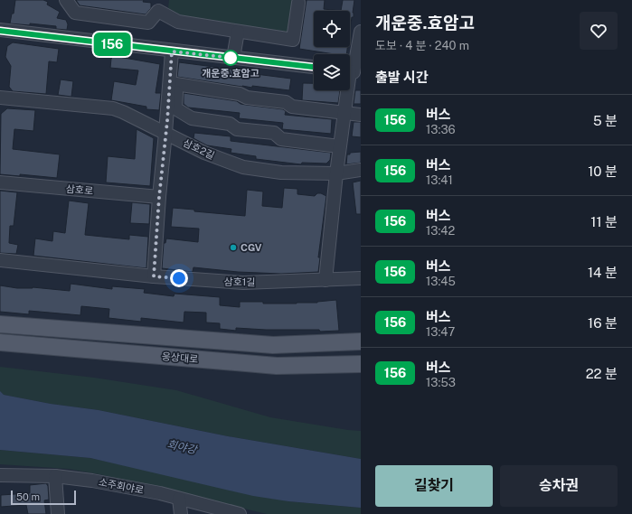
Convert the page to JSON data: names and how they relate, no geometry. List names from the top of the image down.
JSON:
{
  "streets": {
    "main road": ["웅상대로"],
    "street": [
      "삼호2길",
      "삼호로",
      "삼호1길",
      "소주회야로"
    ]
  },
  "water": ["회야강"],
  "places": ["개운중.효암고", "CGV"],
  "lines": ["bus line 156"],
  "scale_bar": "50 m",
  "page": {
    "on_map": "156",
    "heading": [
      ["개운중.효암고", "도보 · 4 분 · 240 m"],
      "출발 시간"
    ],
    "list": [
      {
        "mark": "156",
        "name": "버스",
        "note": "13:36",
        "value": "5 분"
      },
      {
        "mark": "156",
        "name": "버스",
        "note": "13:41",
        "value": "10 분"
      },
      {
        "mark": "156",
        "name": "버스",
        "note": "13:42",
        "value": "11 분"
      },
      {
        "mark": "156",
        "name": "버스",
        "note": "13:45",
        "value": "14 분"
      },
      {
        "mark": "156",
        "name": "버스",
        "note": "13:47",
        "value": "16 분"
      },
      {
        "mark": "156",
        "name": "버스",
        "note": "13:53",
        "value": "22 분"
      }
    ],
    "buttons": ["길찾기", "승차권"],
    "scale": "50 m"
  }
}
